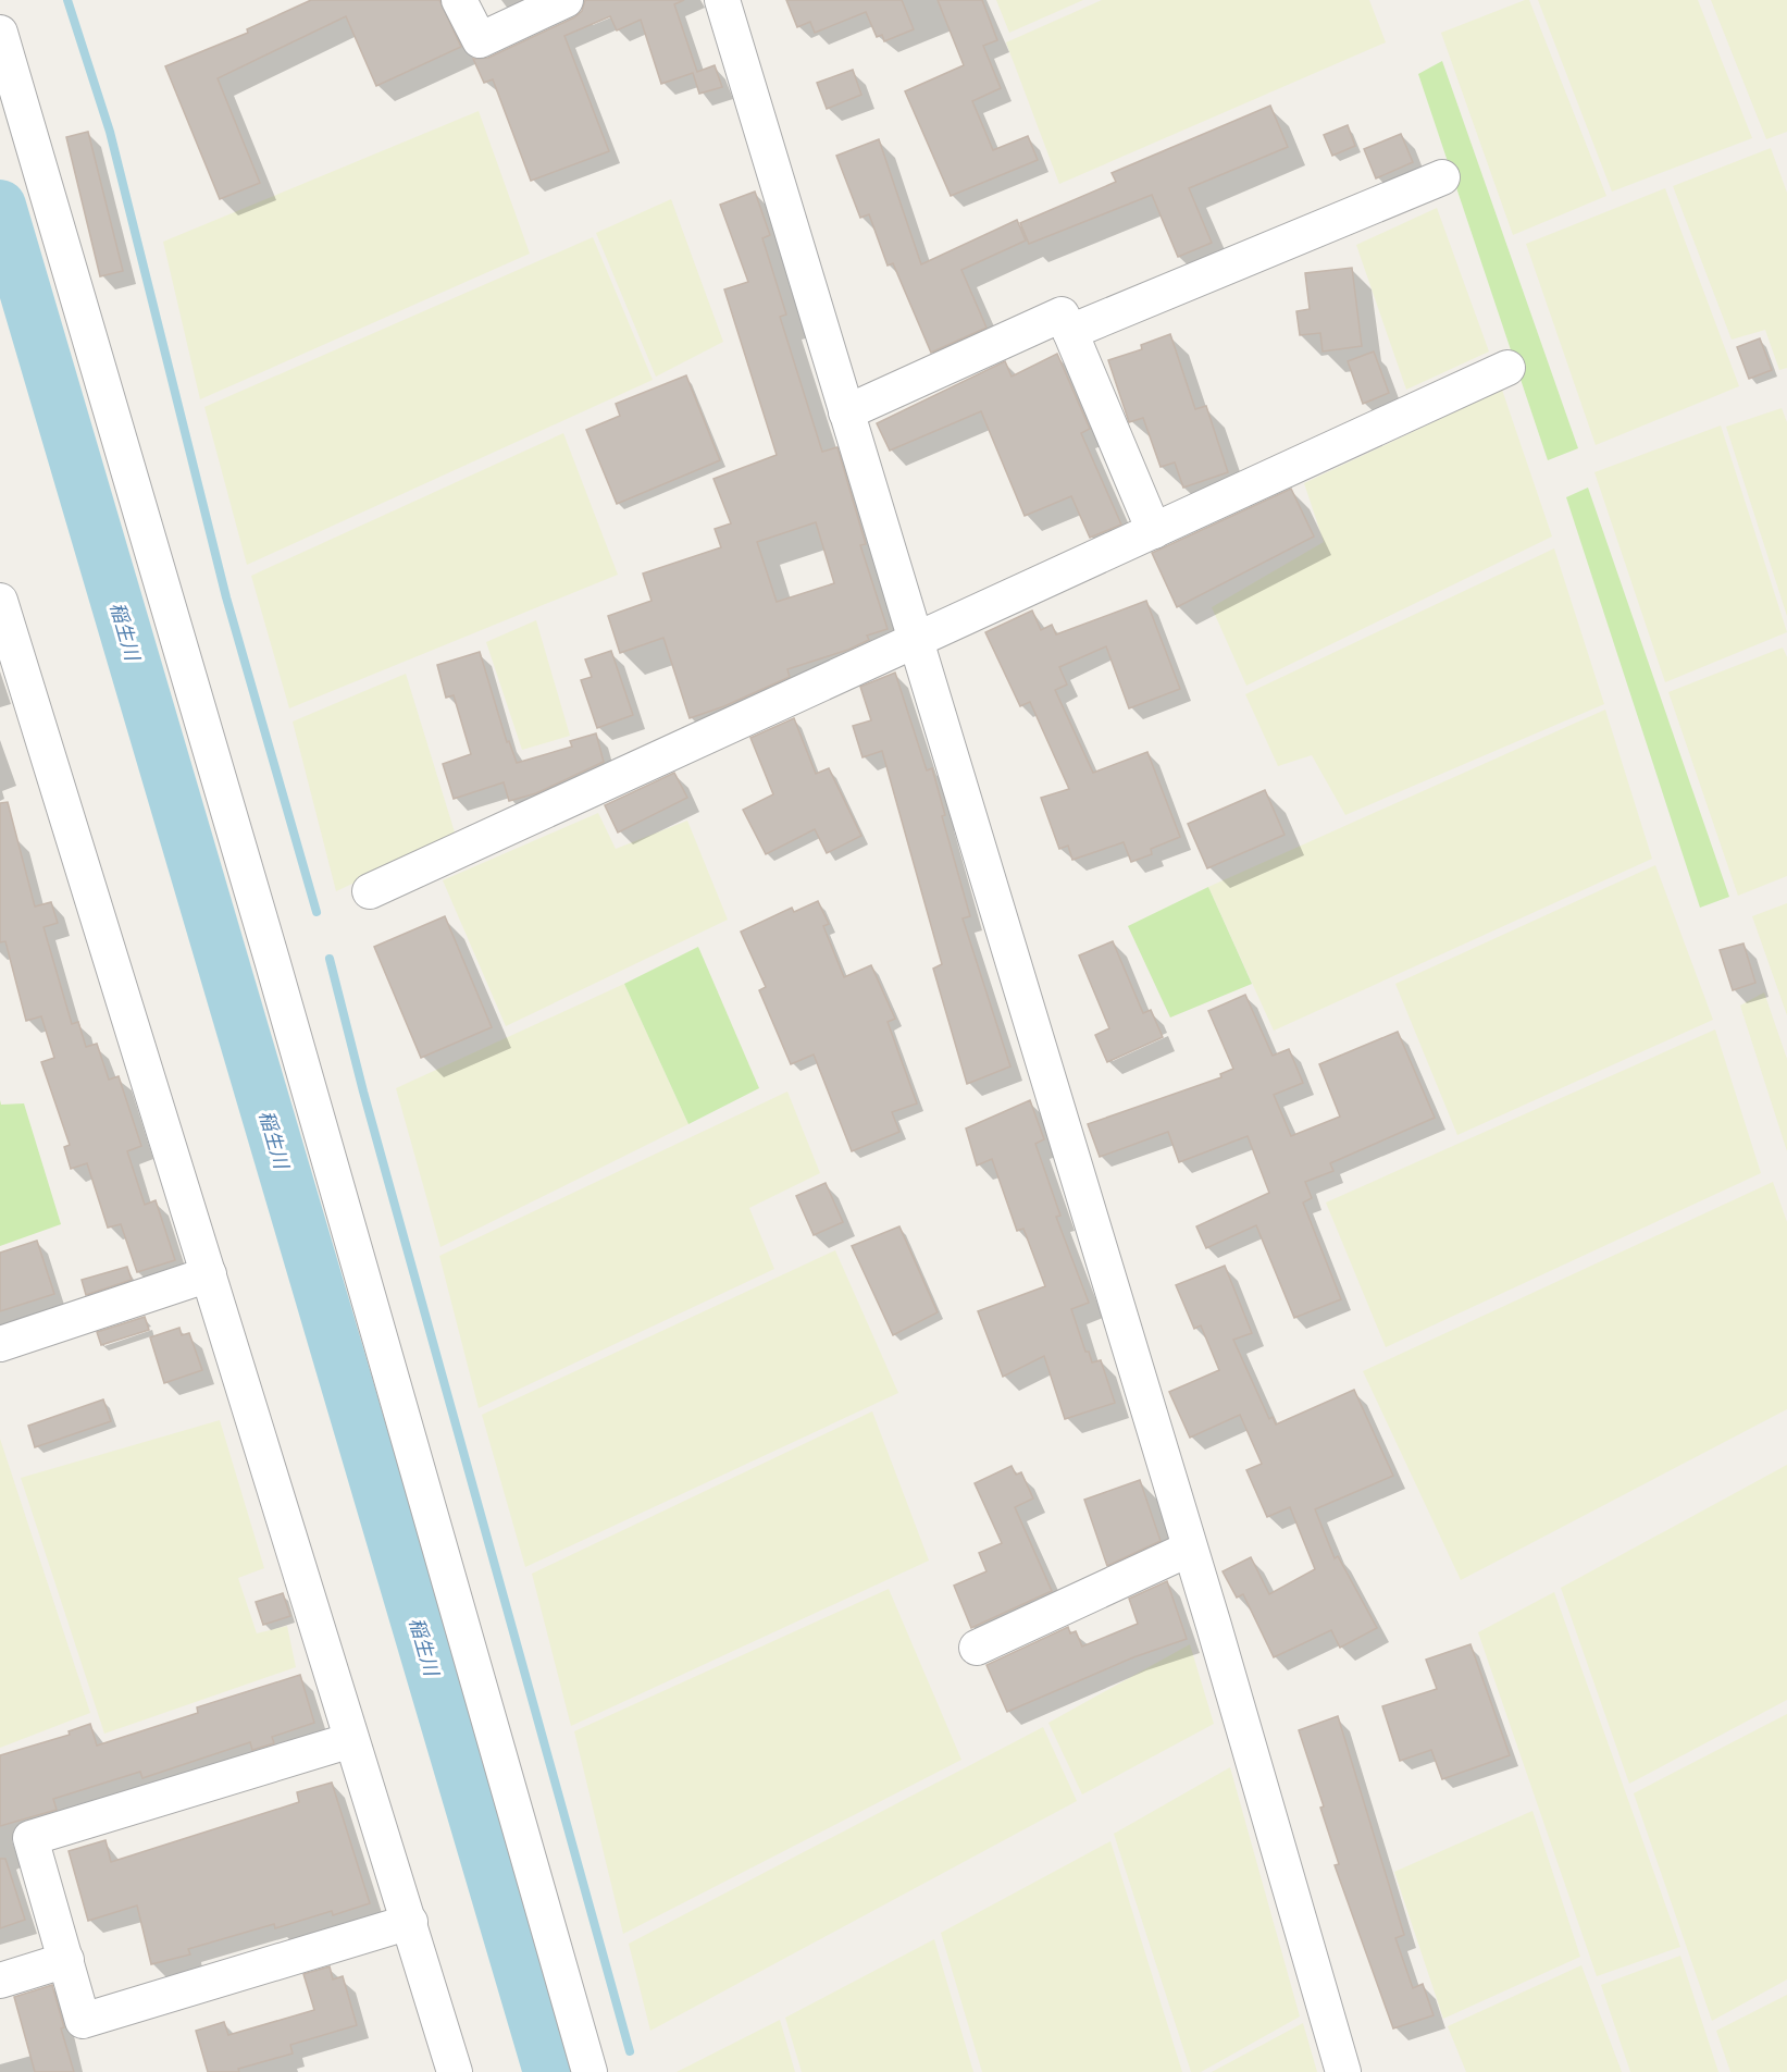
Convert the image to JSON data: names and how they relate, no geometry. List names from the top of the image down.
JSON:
{
  "water": ["稲生川"]
}
